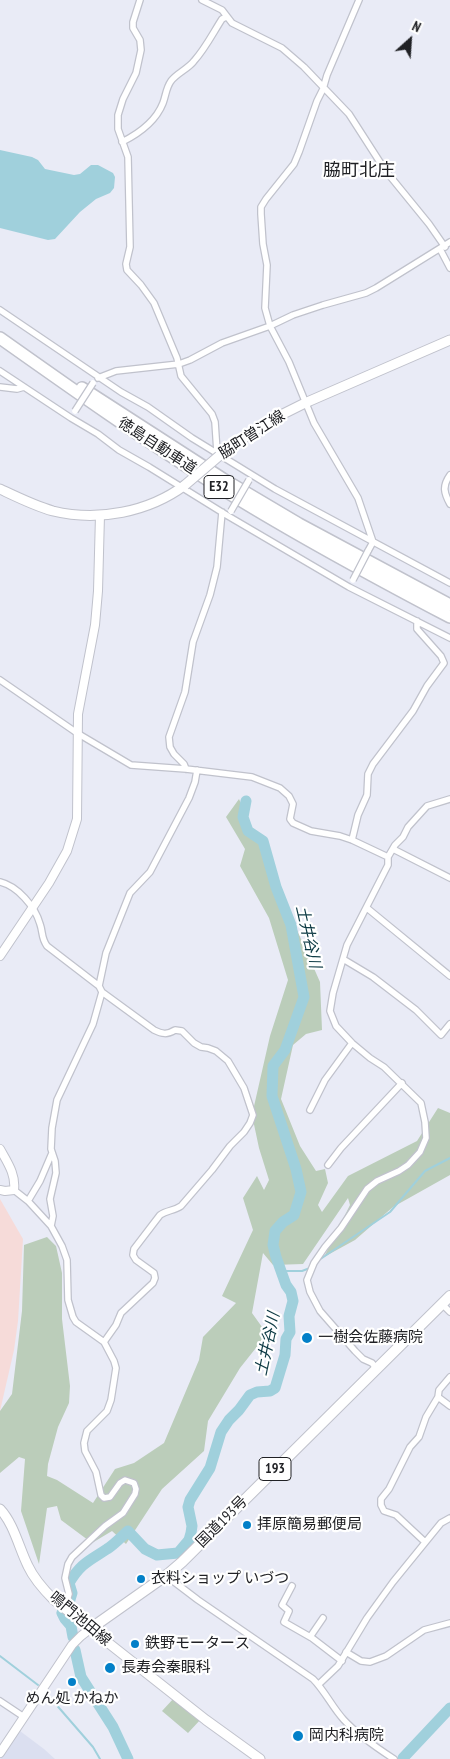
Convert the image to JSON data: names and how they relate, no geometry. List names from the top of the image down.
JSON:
{
  "streets": {
    "highway": [
      "徳島自動車道",
      "E32",
      "193",
      "国道193号"
    ],
    "main road": ["脇町曽江線", "鳴門池田線"]
  },
  "crossings": [
    ["国道193号", "鳴門池田線"]
  ],
  "districts": ["脇町北庄"],
  "water": ["土井谷川"],
  "places": [
    "一樹会佐藤病院",
    "拝原簡易郵便局",
    "衣料ショップ いづつ",
    "鉄野モータース",
    "長寿会秦眼科",
    "めん処 かねか",
    "岡内科病院"
  ],
  "north": "top right"
}
